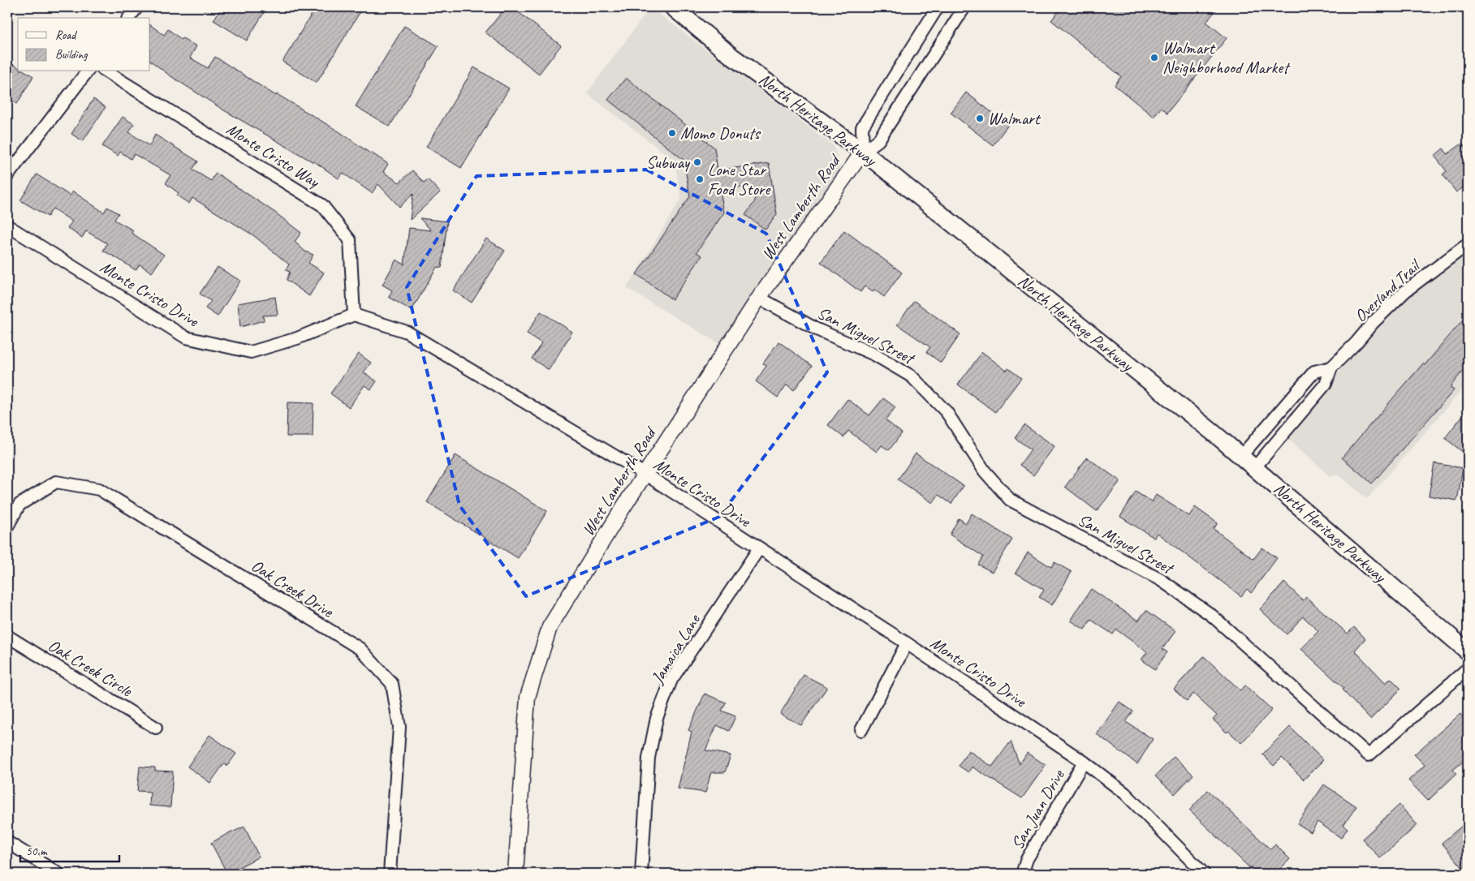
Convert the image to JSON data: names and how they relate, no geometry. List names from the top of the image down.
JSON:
{
  "streets": {
    "main road": ["North Heritage Parkway"],
    "street": [
      "Monte Cristo Way",
      "West Lamberth Road",
      "Overland Trail",
      "Monte Cristo Drive",
      "San Miguel Street",
      "Oak Creek Drive",
      "Jamaica Lane",
      "Oak Creek Circle",
      "San Juan Drive"
    ]
  },
  "crossings": [
    ["North Heritage Parkway", "West Lamberth Road"],
    ["North Heritage Parkway", "Overland Trail"],
    ["Monte Cristo Way", "Monte Cristo Drive"],
    ["West Lamberth Road", "Monte Cristo Drive"],
    ["West Lamberth Road", "San Miguel Street"],
    ["Monte Cristo Drive", "Jamaica Lane"],
    ["Monte Cristo Drive", "San Juan Drive"]
  ],
  "places": [
    "Walmart Neighborhood Market",
    "Walmart",
    "Momo Donuts",
    "Subway",
    "Lone Star Food Store"
  ],
  "legend": ["Road", "Building"],
  "scale_bar": "50 m"
}
